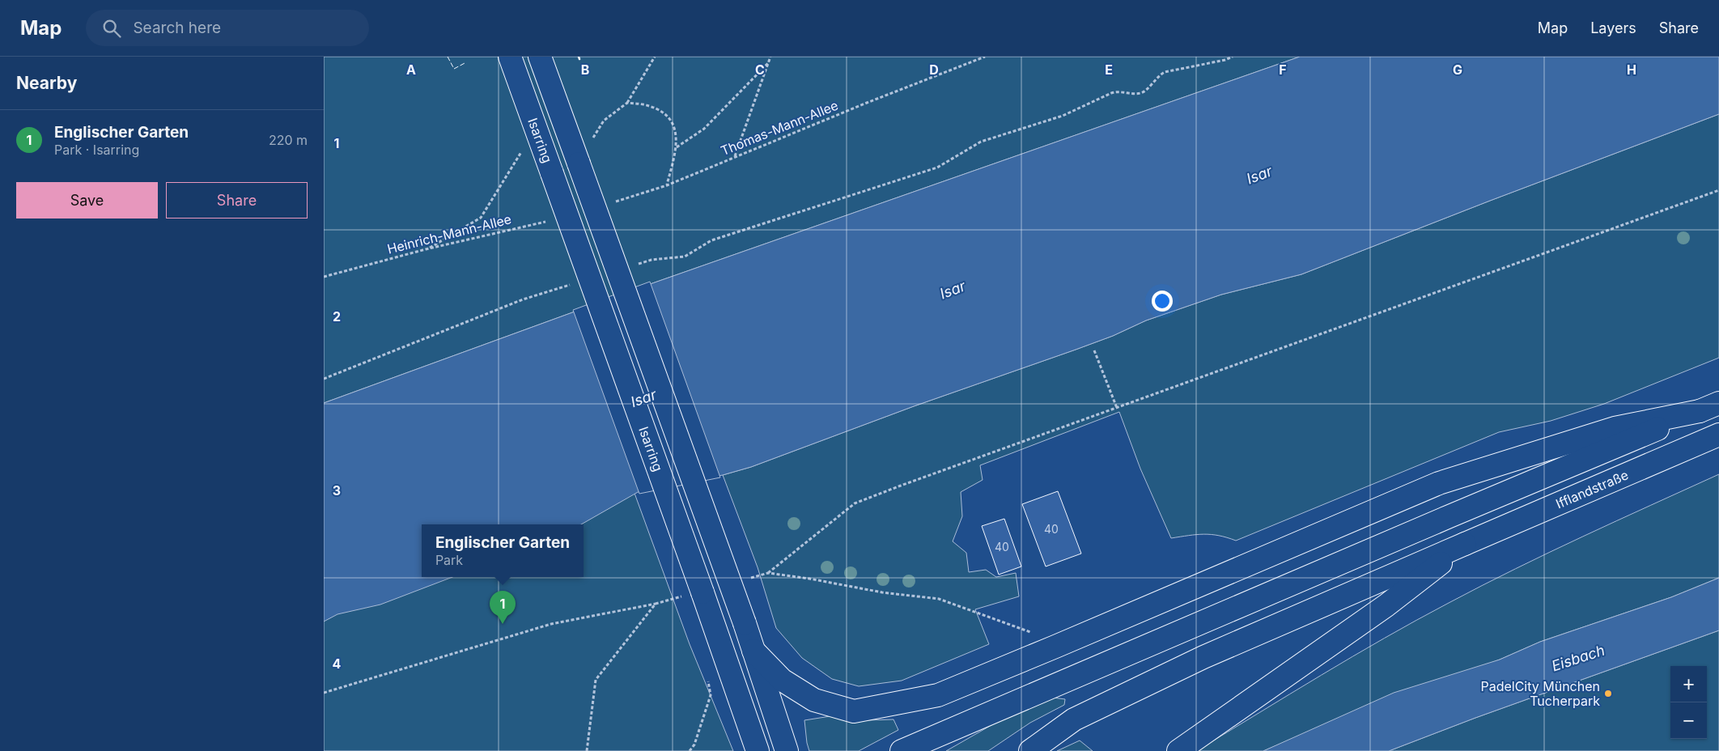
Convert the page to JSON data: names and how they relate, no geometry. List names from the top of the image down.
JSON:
{
  "streets": {
    "main road": ["Isarring", "Ifflandstraße"],
    "path": ["Thomas-Mann-Allee", "Heinrich-Mann-Allee"]
  },
  "water": ["Isar", "Eisbach"],
  "places": ["PadelCity München Tucherpark"],
  "house_numbers": ["40", "40"],
  "page": {
    "header": "Map",
    "search": "Search here",
    "nav": ["Map", "Layers", "Share"],
    "heading": "Nearby",
    "list": [
      {
        "mark": "1",
        "name": "Englischer Garten",
        "note": "Park · Isarring",
        "value": "220 m"
      }
    ],
    "buttons": ["Save", "Share"],
    "popup": ["Englischer Garten", "Park"],
    "pins": "1",
    "map_buttons": ["+", "−"]
  },
  "grid": {
    "columns": [
      "A",
      "B",
      "C",
      "D",
      "E",
      "F",
      "G",
      "H"
    ],
    "rows": [
      "1",
      "2",
      "3",
      "4"
    ]
  }
}
